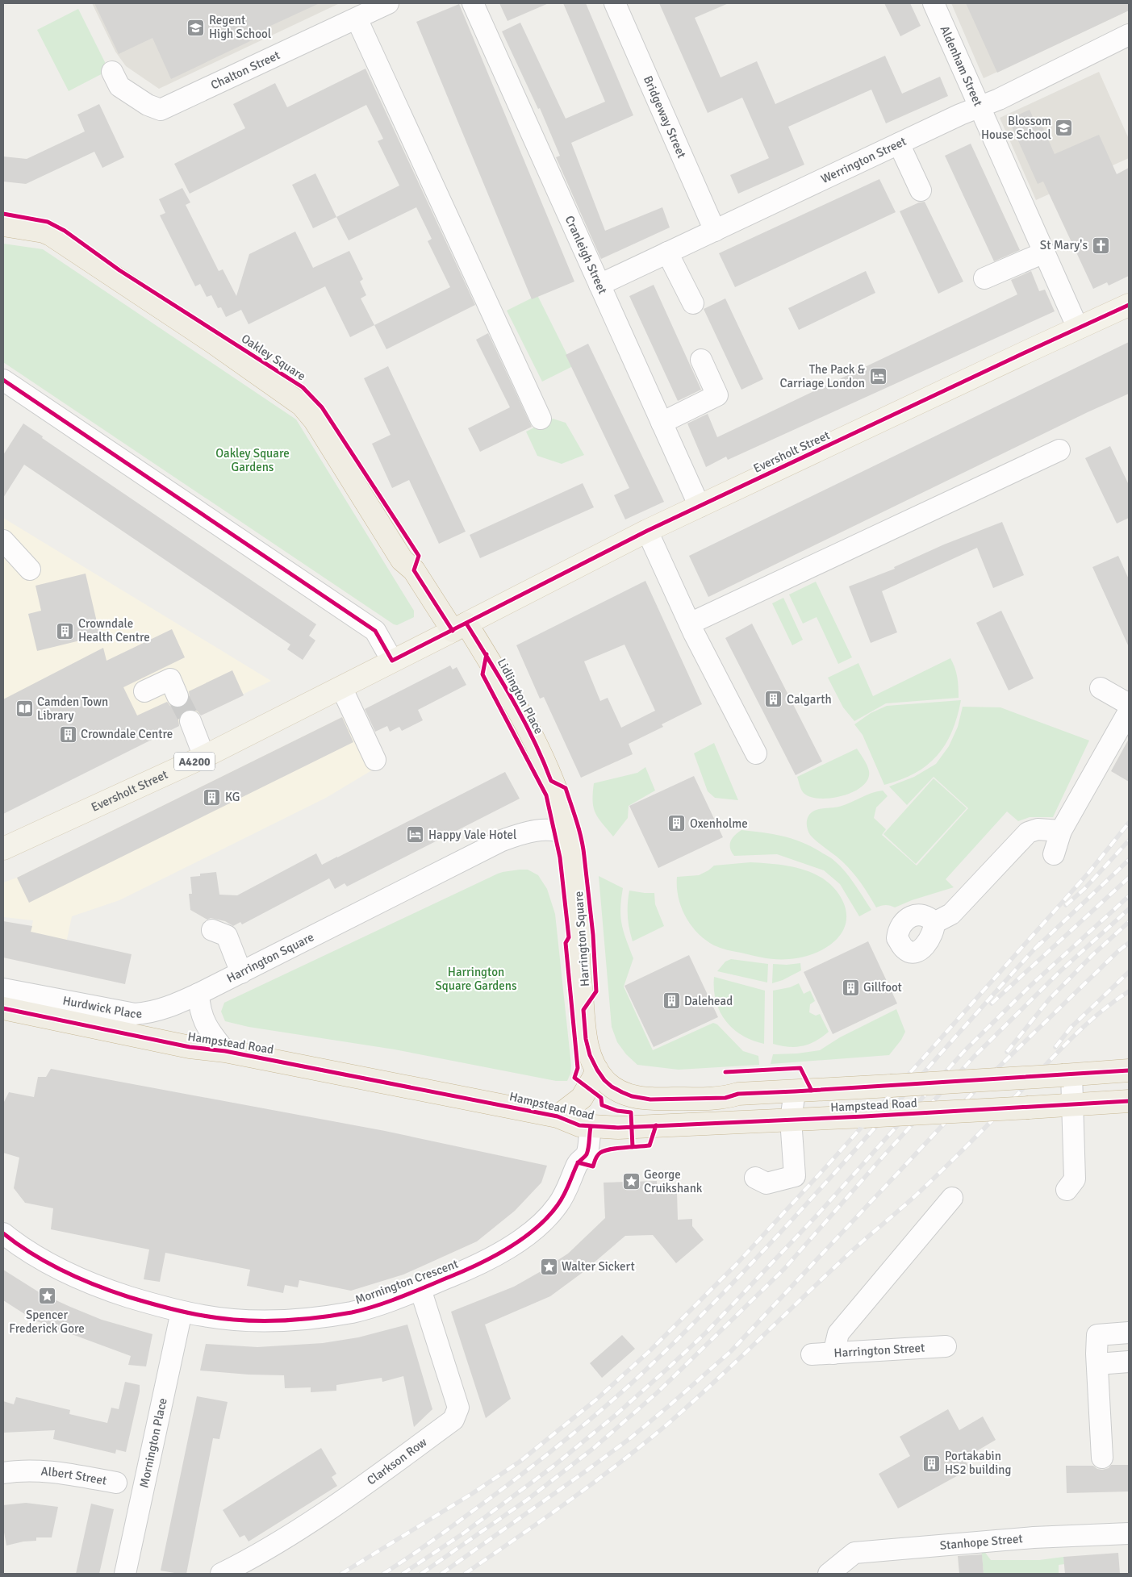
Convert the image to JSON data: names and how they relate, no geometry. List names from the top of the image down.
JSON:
{
  "streets": {
    "highway": [
      "Oakley Square",
      "Lidlington Place",
      "Harrington Square",
      "Hampstead Road"
    ],
    "main road": ["Eversholt Street", "A4200"],
    "street": [
      "Aldenham Street",
      "Chalton Street",
      "Bridgeway Street",
      "Werrington Street",
      "Cranleigh Street",
      "Hurdwick Place",
      "Mornington Crescent",
      "Harrington Street",
      "Mornington Place",
      "Clarkson Row",
      "Albert Street",
      "Stanhope Street"
    ]
  },
  "crossings": [
    ["Aldenham Street", "Werrington Street"],
    ["Aldenham Street", "Eversholt Street"],
    ["Bridgeway Street", "Werrington Street"],
    ["Werrington Street", "Cranleigh Street"],
    ["Cranleigh Street", "Eversholt Street"],
    ["Oakley Square", "Eversholt Street"],
    ["Oakley Square", "Lidlington Place"],
    ["Oakley Square", "A4200"],
    ["Eversholt Street", "Lidlington Place"],
    ["Eversholt Street", "A4200"],
    ["Lidlington Place", "A4200"],
    ["Lidlington Place", "Harrington Square"],
    ["Harrington Square", "Hurdwick Place"],
    ["Harrington Square", "Hampstead Road"],
    ["Hampstead Road", "Mornington Crescent"],
    ["Mornington Crescent", "Mornington Place"],
    ["Mornington Crescent", "Clarkson Row"]
  ],
  "parks": ["Oakley Square Gardens", "Harrington Square Gardens"],
  "places": {
    "school or university": ["Regent High School", "Blossom House School"],
    "church": ["St Mary's"],
    "hotel": ["The Pack & Carriage London", "Happy Vale Hotel"],
    "building": [
      "Crowndale Health Centre",
      "Calgarth",
      "Crowndale Centre",
      "KG",
      "Oxenholme",
      "Gillfoot",
      "Dalehead",
      "Portakabin HS2 building"
    ],
    "library": ["Camden Town Library"],
    "place": ["George Cruikshank", "Walter Sickert", "Spencer Frederick Gore"]
  }
}
